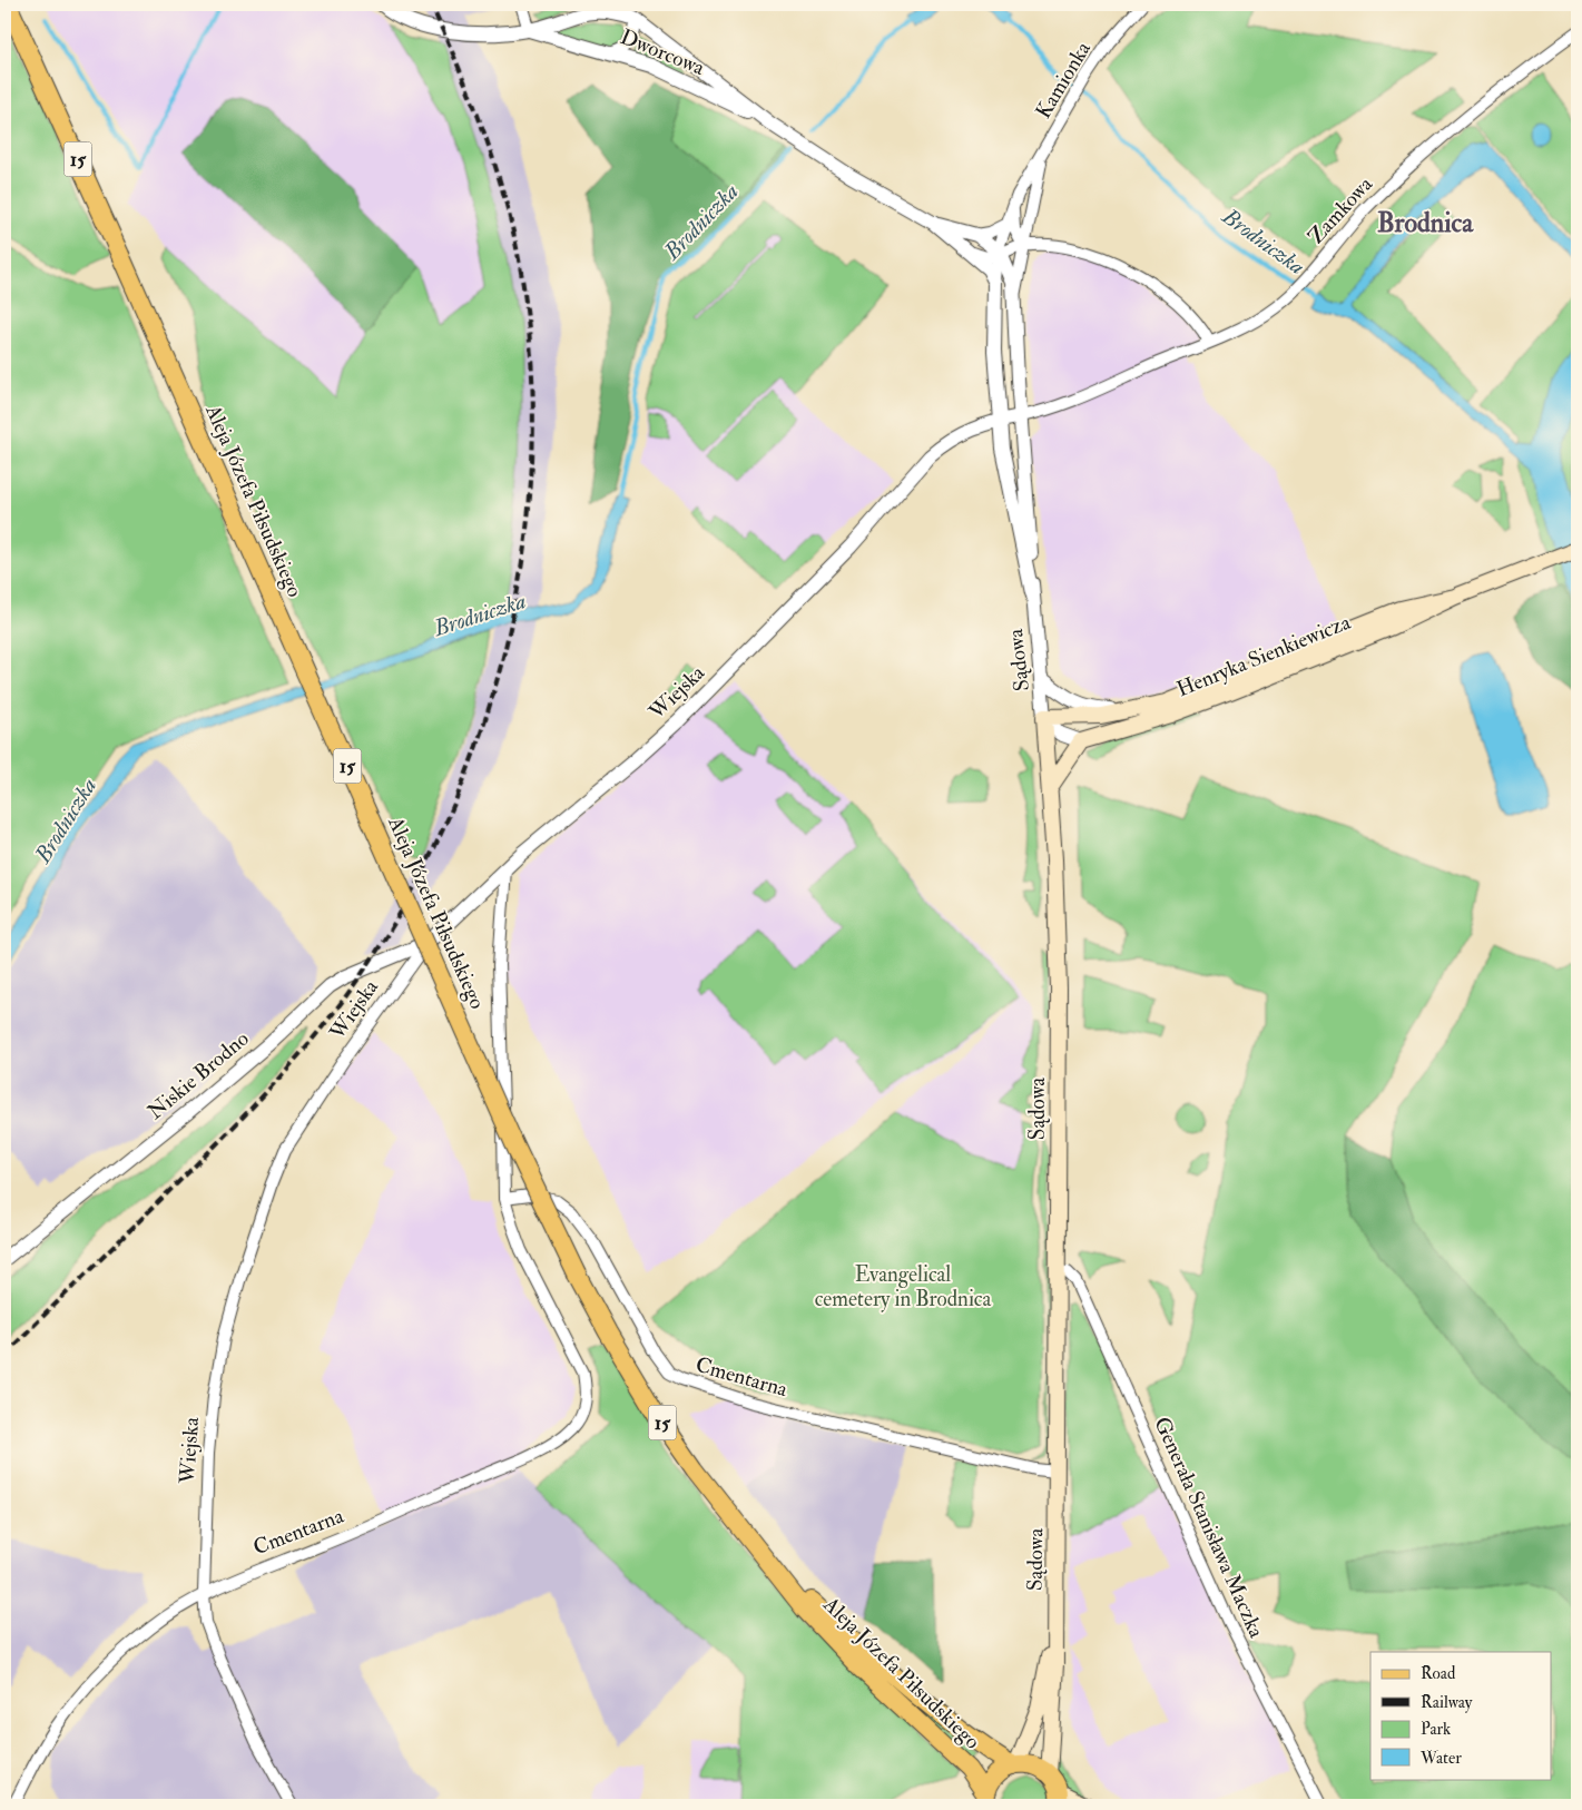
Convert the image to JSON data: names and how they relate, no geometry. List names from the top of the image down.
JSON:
{
  "streets": {
    "main road": [
      "15",
      "Aleja Józefa Piłsudskiego",
      "Henryka Sienkiewicza",
      "Sądowa"
    ],
    "street": [
      "Dworcowa",
      "Kamionka",
      "Zamkowa",
      "Wiejska",
      "Niskie Brodno",
      "Cmentarna",
      "Generała Stanisława Maczka"
    ]
  },
  "crossings": [
    ["Dworcowa", "Kamionka"],
    ["Dworcowa", "Sądowa"],
    ["Kamionka", "Sądowa"],
    ["15", "Aleja Józefa Piłsudskiego"],
    ["15", "Sądowa"],
    ["Zamkowa", "Sądowa"],
    ["Zamkowa", "Wiejska"],
    ["Aleja Józefa Piłsudskiego", "Sądowa"],
    ["Henryka Sienkiewicza", "Sądowa"],
    ["Sądowa", "Wiejska"],
    ["Sądowa", "Cmentarna"],
    ["Sądowa", "Generała Stanisława Maczka"],
    ["Wiejska", "Niskie Brodno"],
    ["Wiejska", "Cmentarna"]
  ],
  "districts": ["Brodnica"],
  "water": ["Brodniczka"],
  "parks": ["Evangelical cemetery in Brodnica"],
  "legend": [
    "Road",
    "Railway",
    "Park",
    "Water"
  ]
}
